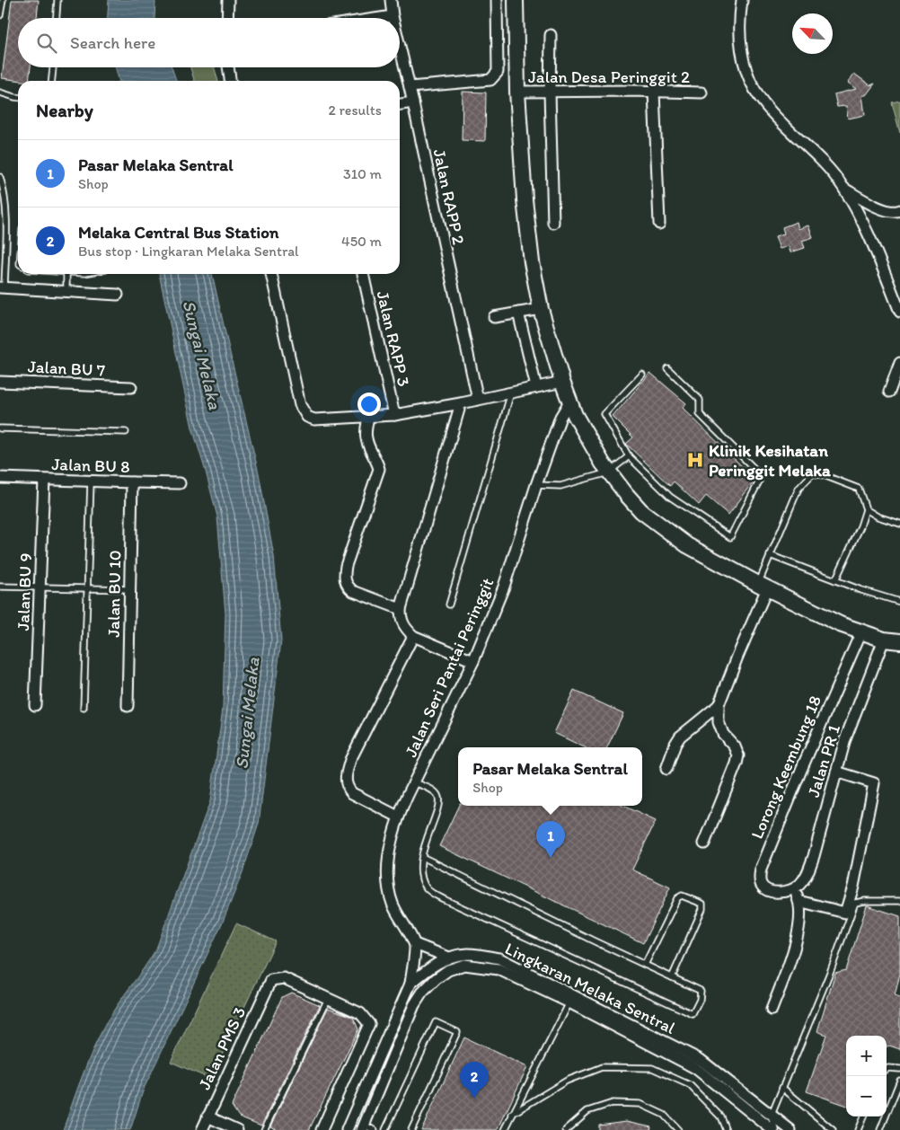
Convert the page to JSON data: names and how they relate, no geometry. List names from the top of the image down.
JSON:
{
  "streets": {
    "street": [
      "Jalan Desa Peringgit 2",
      "Jalan RAPP 2",
      "Jalan RAPP 3",
      "Jalan BU 7",
      "Jalan BU 8",
      "Jalan BU 9",
      "Jalan BU 10",
      "Jalan Seri Pantai Peringgit",
      "Jalan PR 1",
      "Lorong Keembung 18",
      "Lingkaran Melaka Sentral",
      "Jalan PMS 3"
    ]
  },
  "crossings": [
    ["Jalan BU 8", "Jalan BU 9"],
    ["Jalan BU 8", "Jalan BU 10"],
    ["Jalan PR 1", "Lorong Keembung 18"]
  ],
  "water": ["Sungai Melaka"],
  "places": {
    "hospital": ["Klinik Kesihatan Peringgit Melaka"]
  },
  "north": "top left",
  "page": {
    "search": "Search here",
    "heading": ["Nearby", "2 results"],
    "list": [
      {
        "mark": "1",
        "name": "Pasar Melaka Sentral",
        "note": "Shop",
        "value": "310 m"
      },
      {
        "mark": "2",
        "name": "Melaka Central Bus Station",
        "note": "Bus stop · Lingkaran Melaka Sentral",
        "value": "450 m"
      }
    ],
    "popup": ["Pasar Melaka Sentral", "Shop"],
    "pins": ["1", "2"],
    "map_buttons": ["+", "−"]
  }
}
